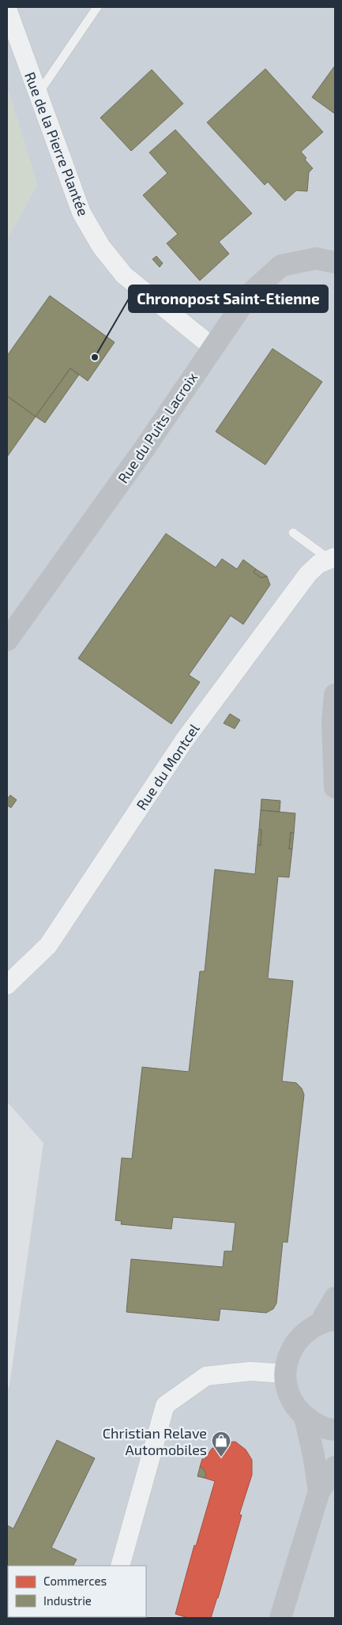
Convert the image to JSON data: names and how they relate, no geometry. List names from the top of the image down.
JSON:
{
  "streets": {
    "street": ["Rue de la Pierre Plantée", "Rue du Puits Lacroix", "Rue du Montcel"]
  },
  "crossings": [
    ["Rue de la Pierre Plantée", "Rue du Puits Lacroix"]
  ],
  "places": {
    "other": ["Chronopost Saint-Etienne"],
    "shop": ["Christian Relave Automobiles"]
  },
  "legend": ["Commerces", "Industrie"]
}
